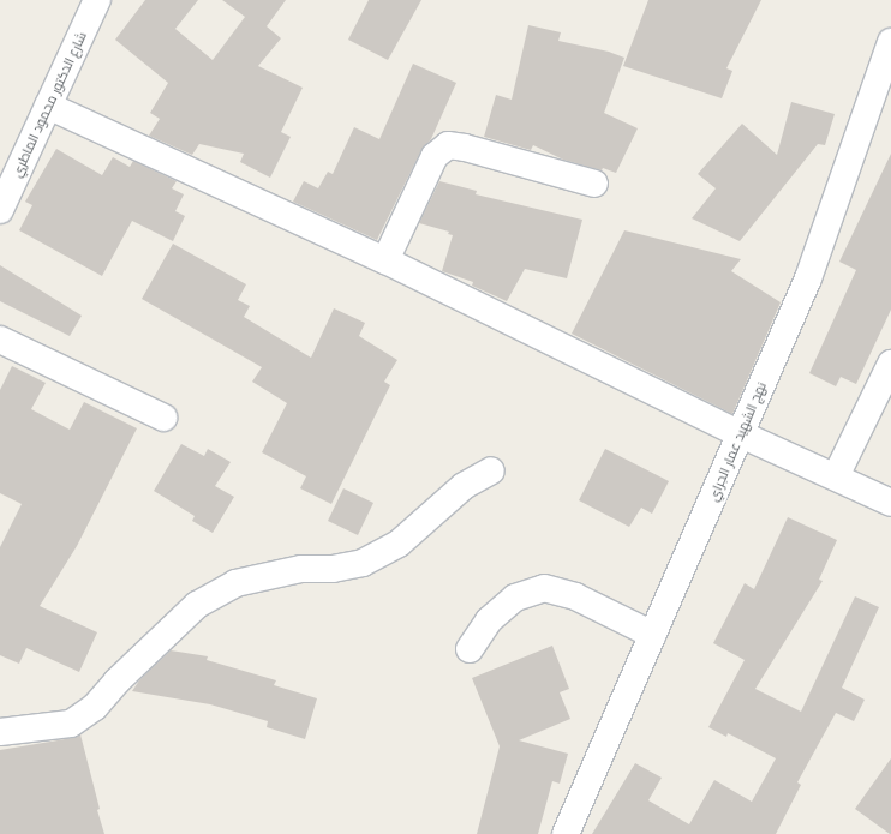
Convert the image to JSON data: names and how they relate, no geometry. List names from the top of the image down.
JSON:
{
  "streets": {
    "street": ["شارع الدكتور محمود الماطري", "نهج الشهيد عمار الجراي"]
  }
}
